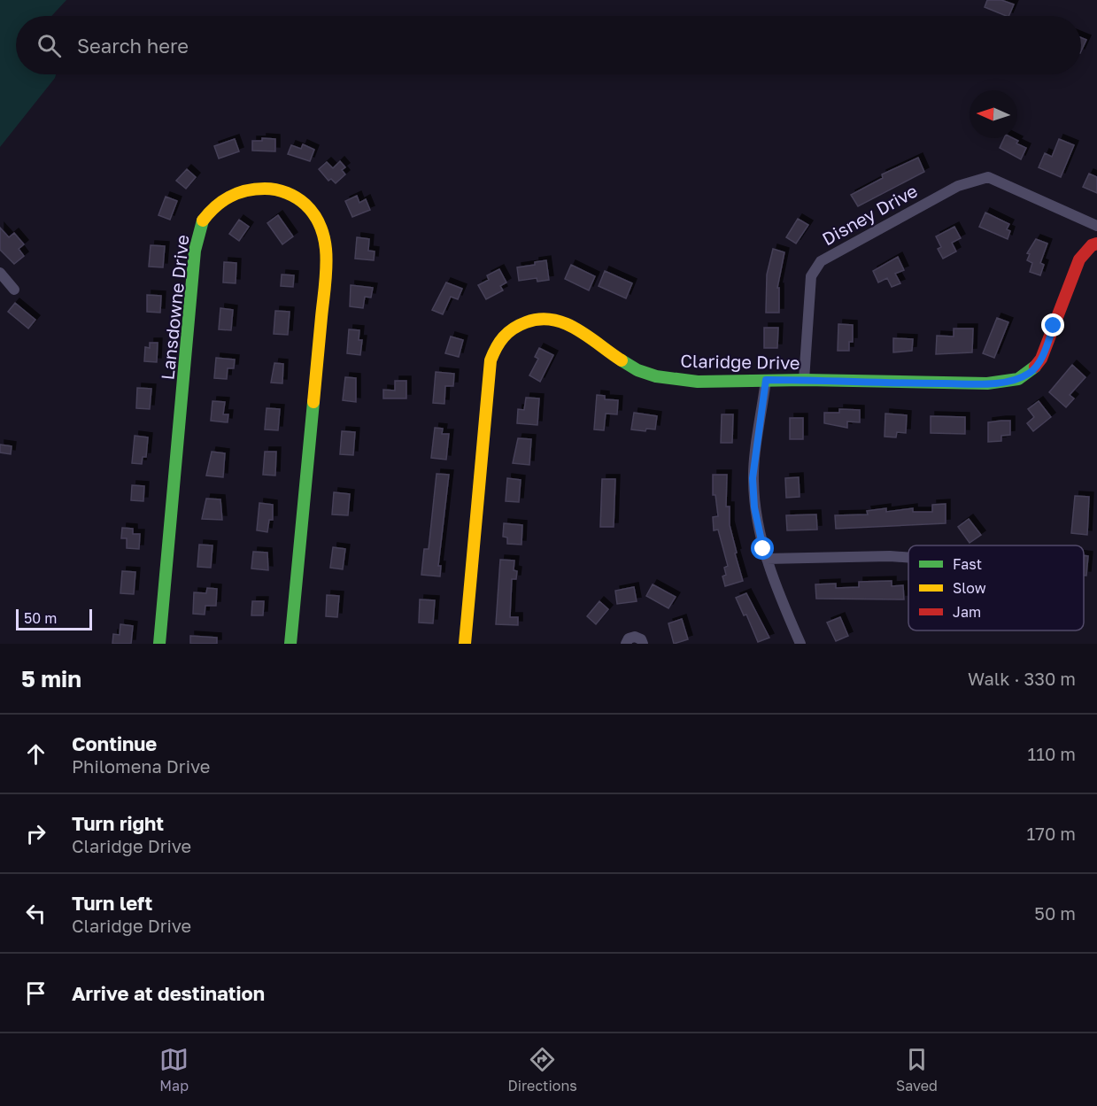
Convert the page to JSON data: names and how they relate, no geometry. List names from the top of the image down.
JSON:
{
  "streets": {
    "street": ["Disney Drive", "Lansdowne Drive", "Claridge Drive"]
  },
  "crossings": [
    ["Disney Drive", "Claridge Drive"]
  ],
  "legend": ["Fast", "Slow", "Jam"],
  "scale_bar": "50 m",
  "north": "left",
  "page": {
    "search": "Search here",
    "scale": "50 m",
    "heading": ["5 min", "Walk · 330 m"],
    "list": [
      ["Continue", "Philomena Drive", "110 m"],
      ["Turn right", "Claridge Drive", "170 m"],
      ["Turn left", "Claridge Drive", "50 m"],
      "Arrive at destination"
    ],
    "nav": ["Map", "Directions", "Saved"]
  }
}
